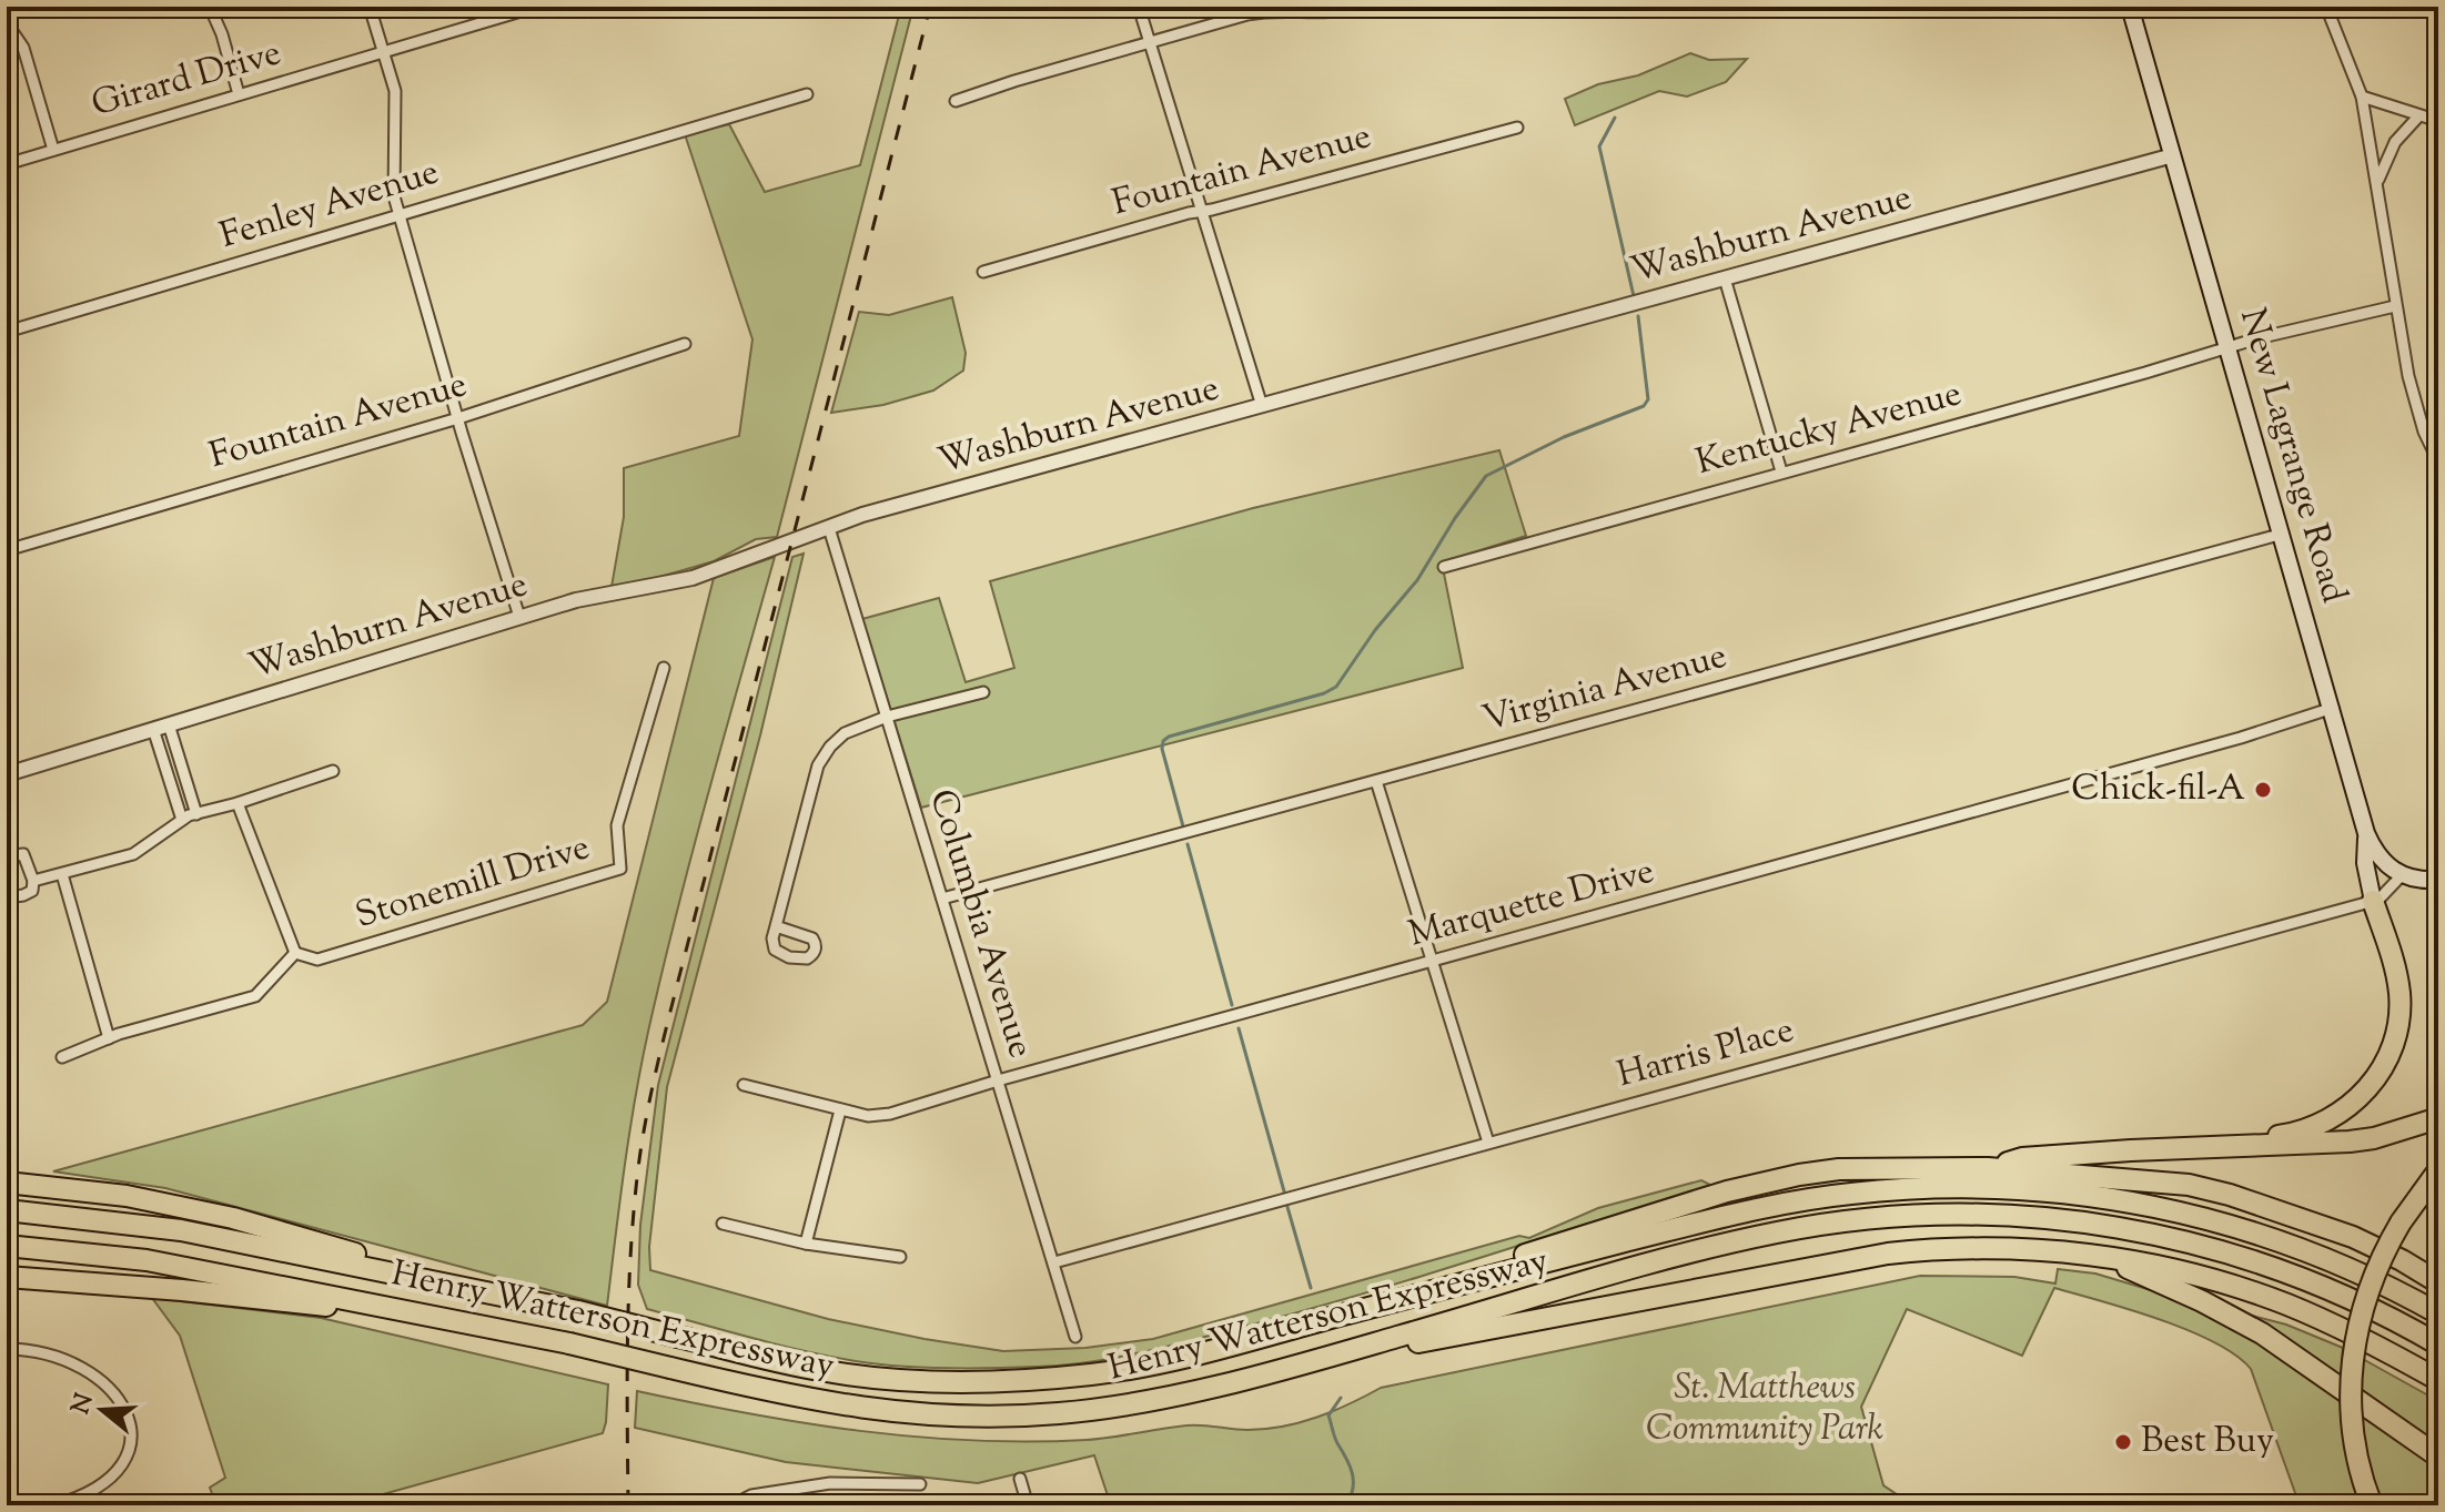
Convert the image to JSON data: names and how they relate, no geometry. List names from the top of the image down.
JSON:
{
  "streets": {
    "highway": ["Henry Watterson Expressway"],
    "main road": ["New Lagrange Road"],
    "street": [
      "Girard Drive",
      "Fountain Avenue",
      "Fenley Avenue",
      "Washburn Avenue",
      "Kentucky Avenue",
      "Virginia Avenue",
      "Stonemill Drive",
      "Marquette Drive",
      "Columbia Avenue",
      "Harris Place"
    ]
  },
  "crossings": [
    ["Washburn Avenue", "New Lagrange Road"],
    ["Washburn Avenue", "Columbia Avenue"],
    ["Kentucky Avenue", "New Lagrange Road"],
    ["New Lagrange Road", "Virginia Avenue"],
    ["New Lagrange Road", "Marquette Drive"],
    ["New Lagrange Road", "Harris Place"],
    ["Virginia Avenue", "Columbia Avenue"],
    ["Marquette Drive", "Columbia Avenue"],
    ["Columbia Avenue", "Harris Place"]
  ],
  "parks": ["St. Matthews Community Park"],
  "places": ["Chick-fil-A", "Best Buy"],
  "north": "left"
}
